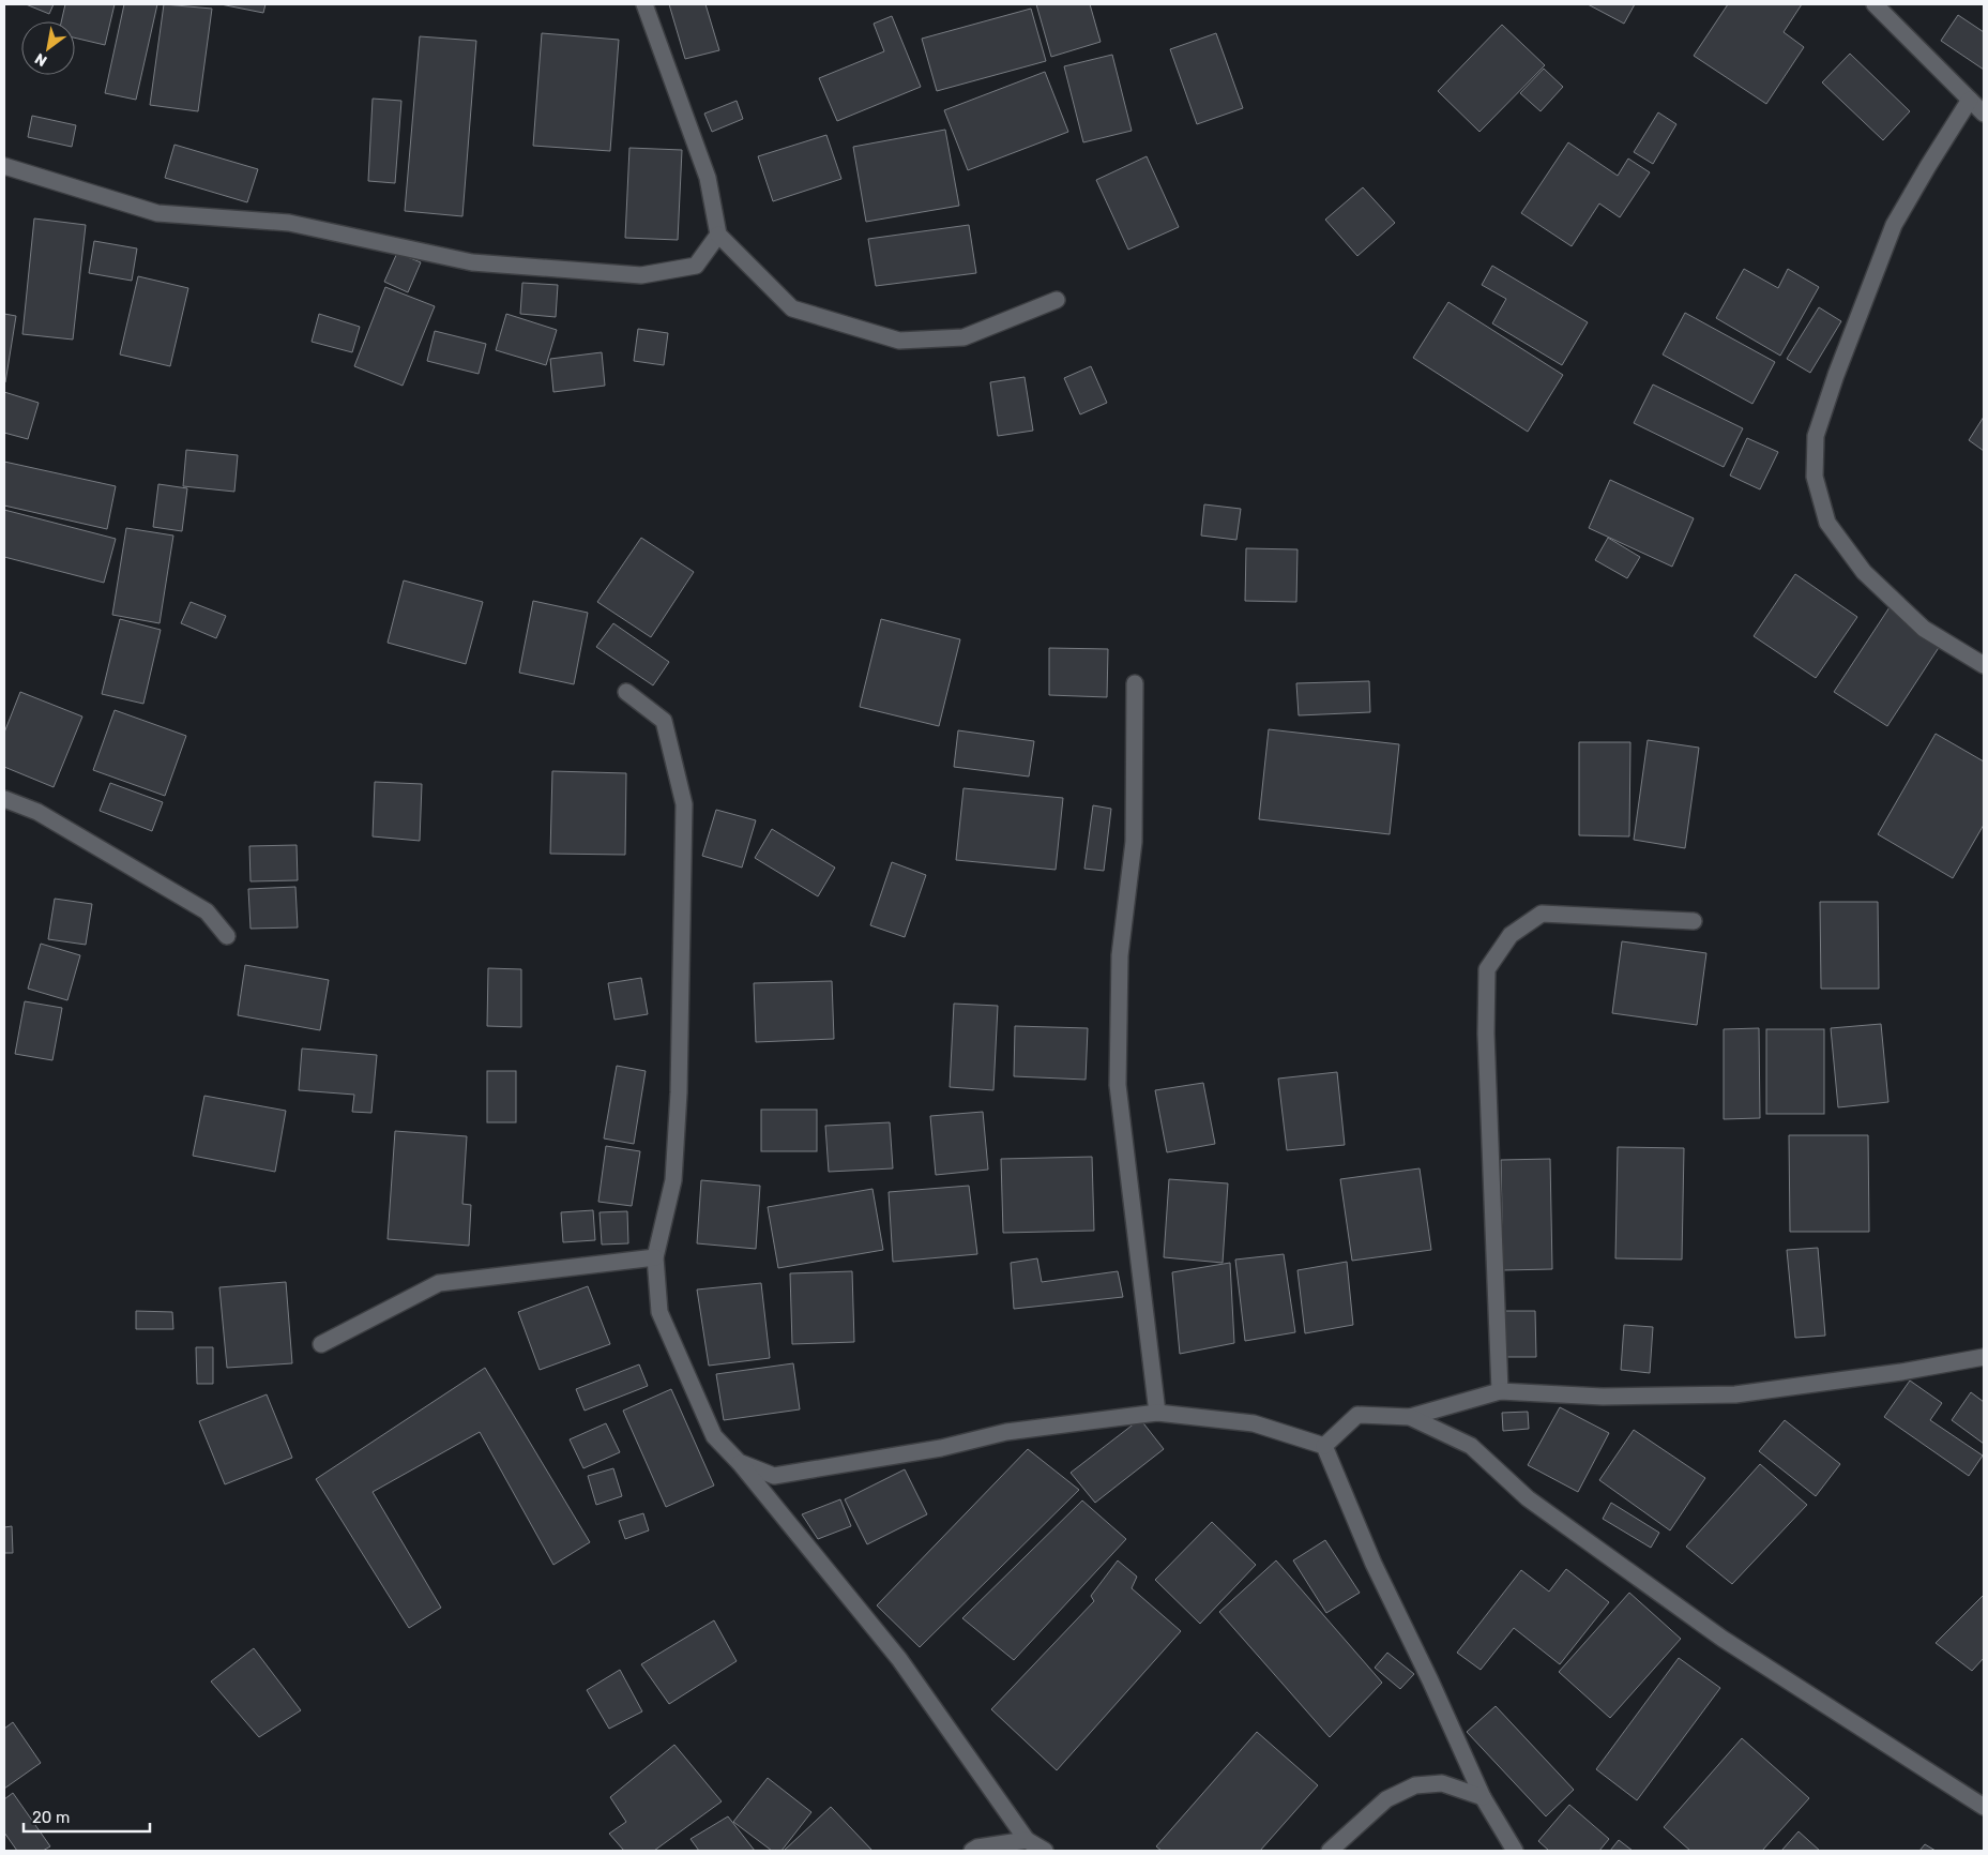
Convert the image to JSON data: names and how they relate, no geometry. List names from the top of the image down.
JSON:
{
  "scale_bar": "20 m",
  "north": "bottom left"
}
